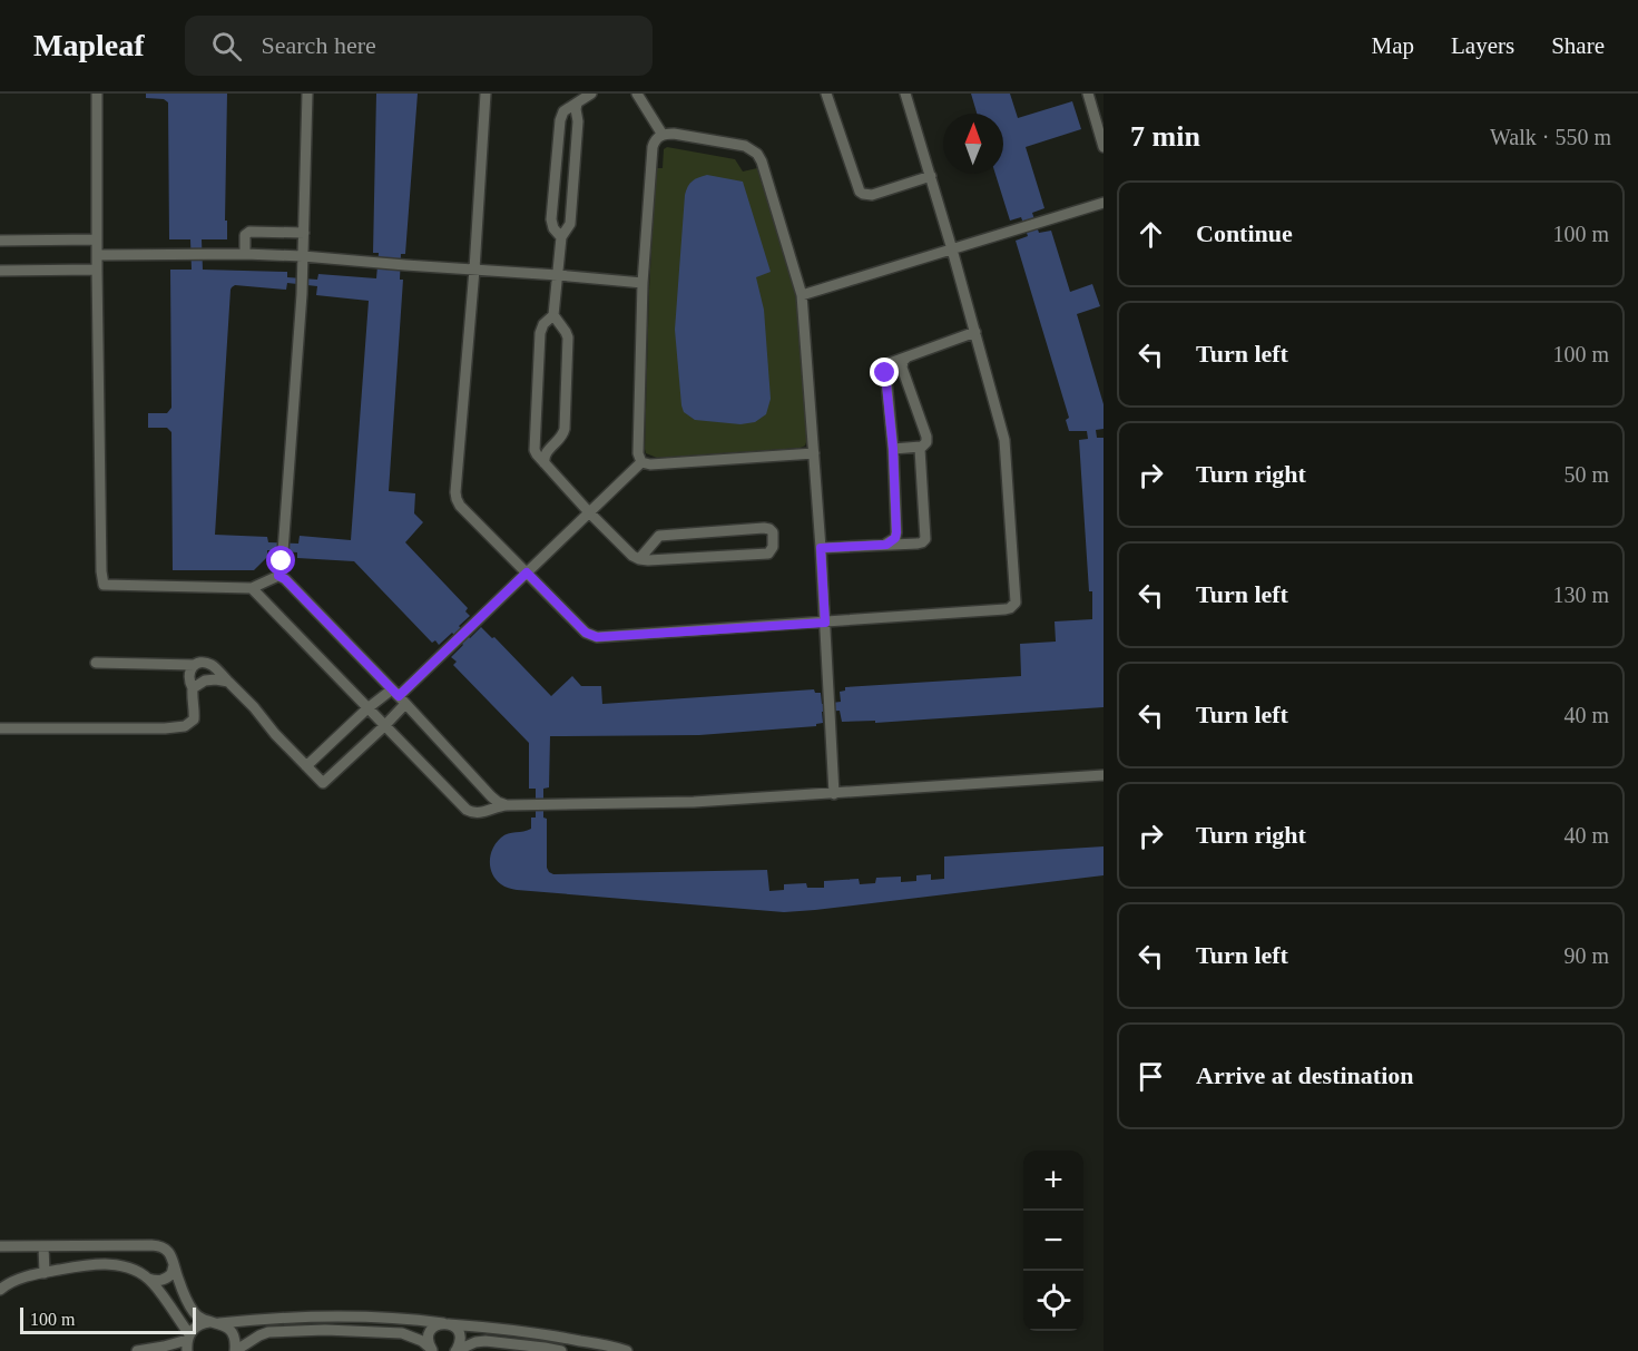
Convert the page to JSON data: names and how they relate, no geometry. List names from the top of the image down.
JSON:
{
  "scale_bar": "100 m",
  "north": "top",
  "page": {
    "header": "Mapleaf",
    "search": "Search here",
    "nav": ["Map", "Layers", "Share"],
    "heading": ["7 min", "Walk · 550 m"],
    "list": [
      ["Continue", "100 m"],
      ["Turn left", "100 m"],
      ["Turn right", "50 m"],
      ["Turn left", "130 m"],
      ["Turn left", "40 m"],
      ["Turn right", "40 m"],
      ["Turn left", "90 m"],
      "Arrive at destination"
    ],
    "map_buttons": ["+", "−"],
    "scale": "100 m"
  }
}
